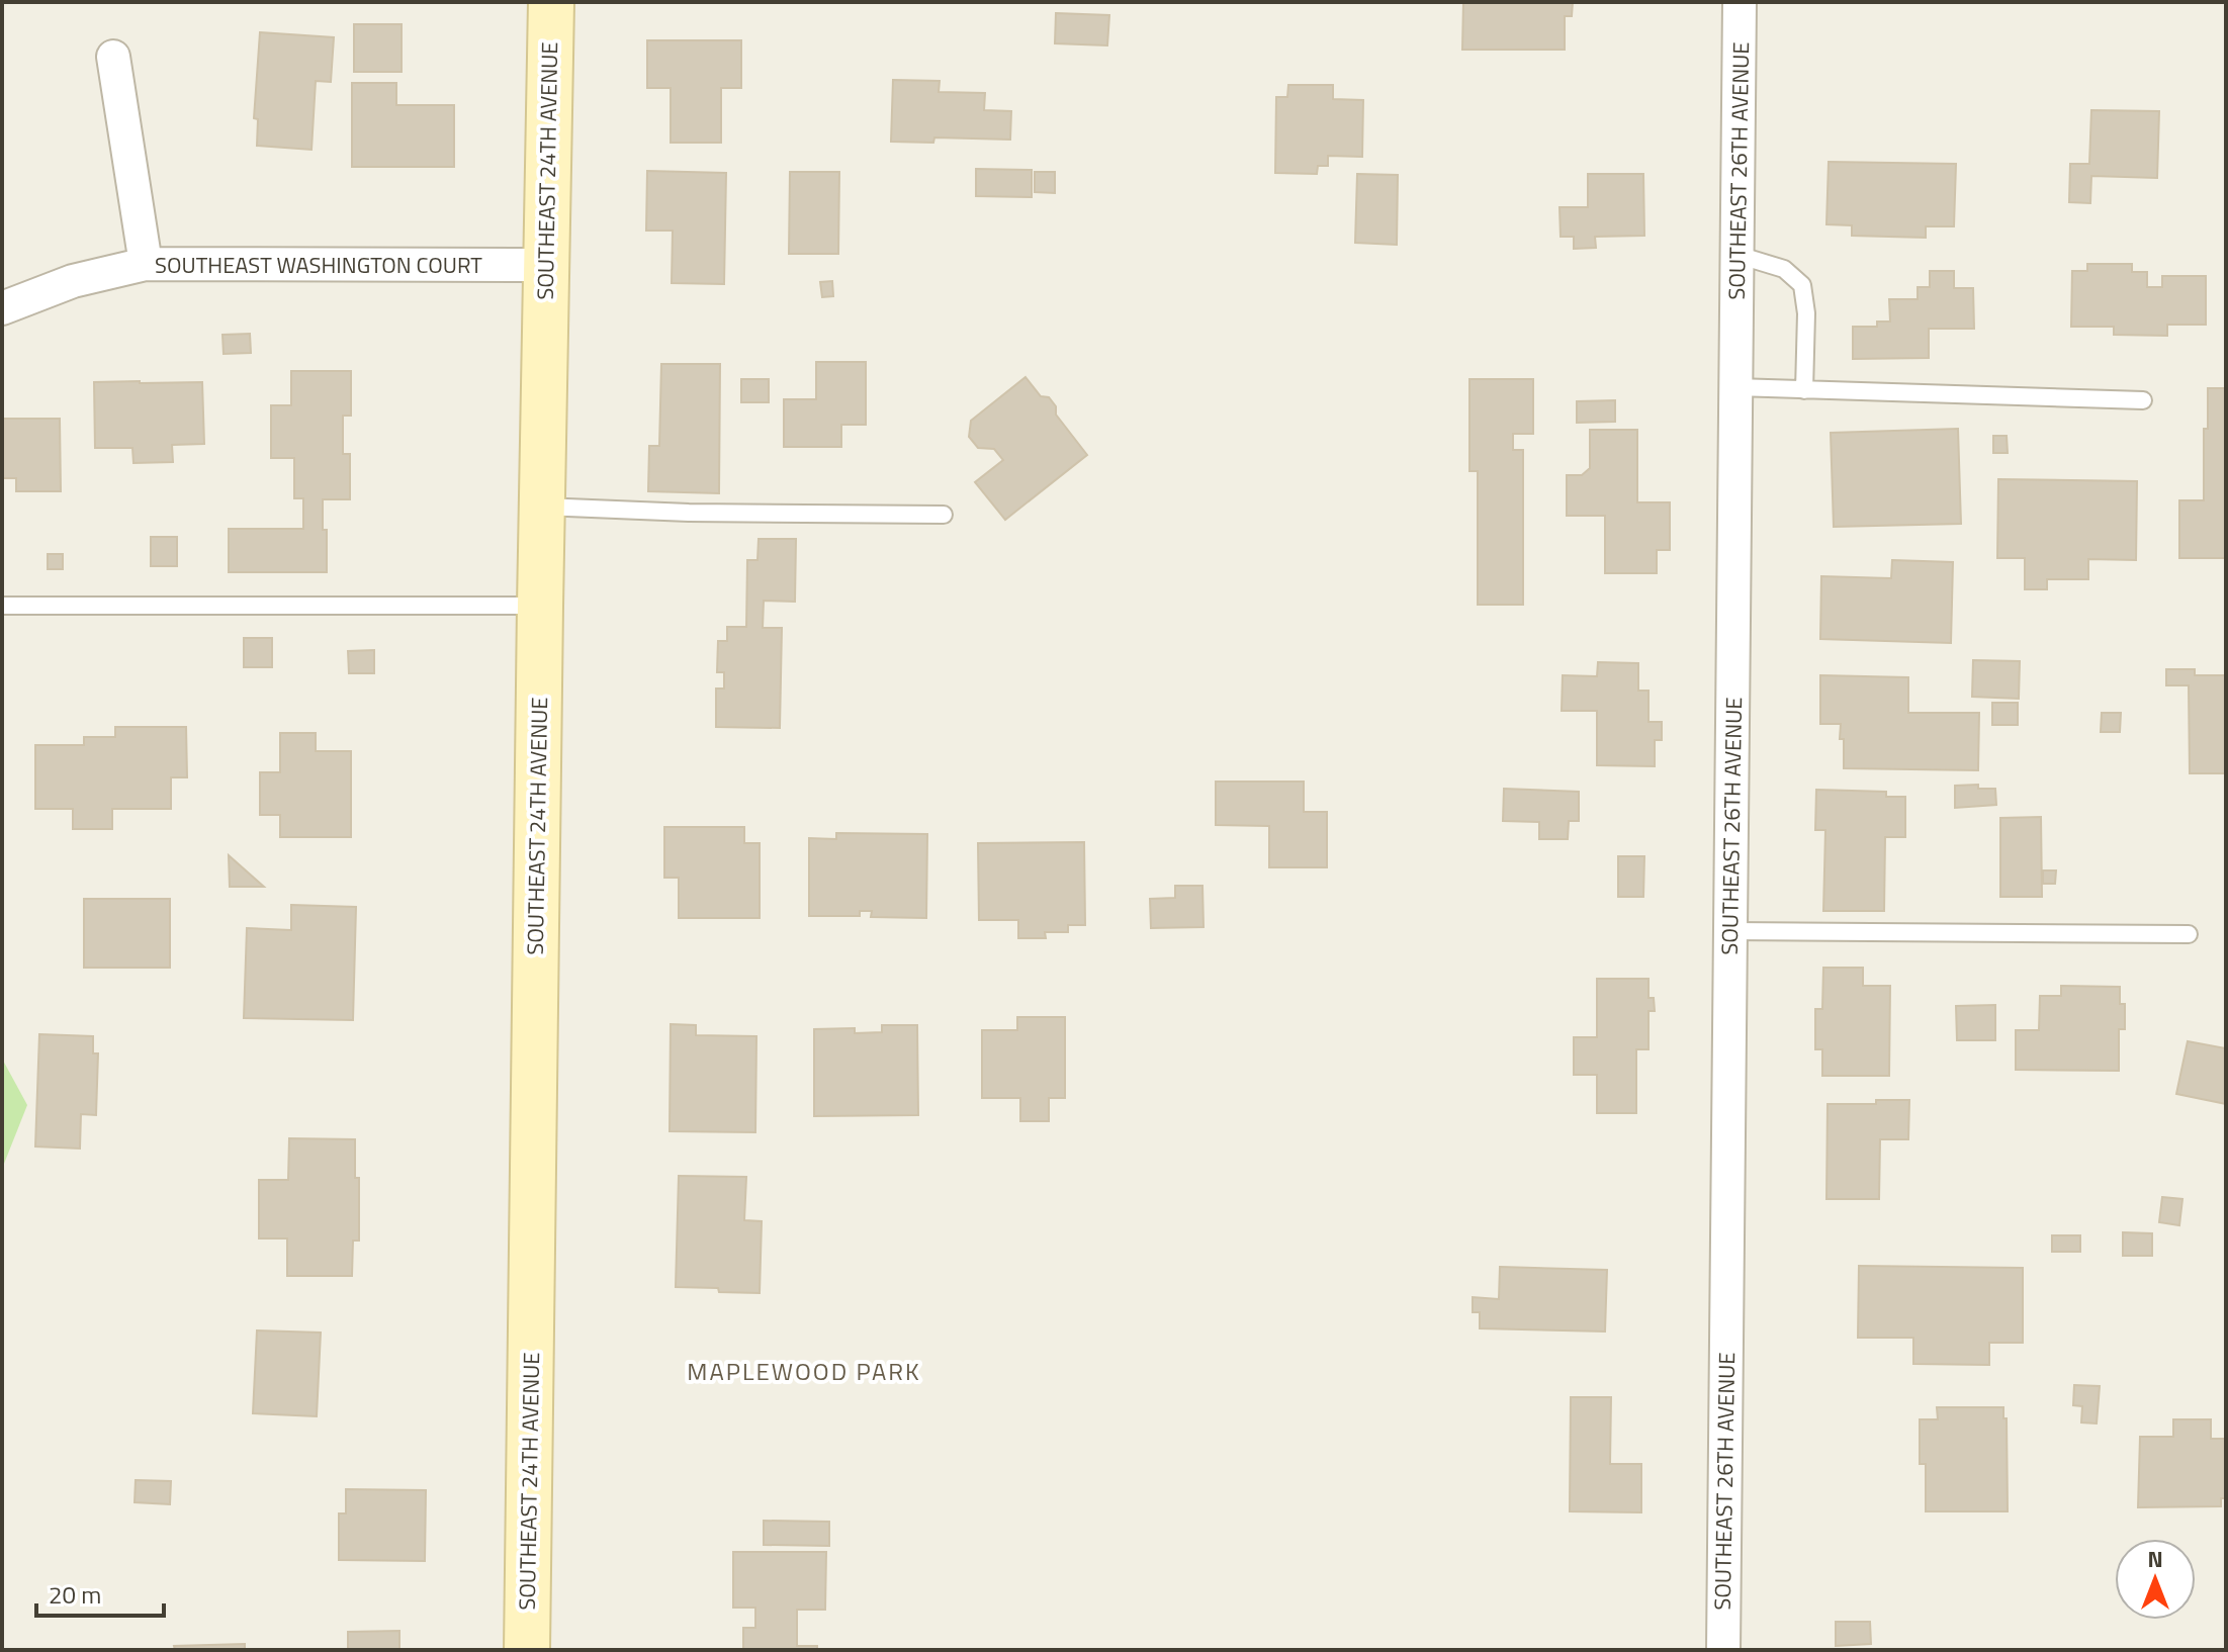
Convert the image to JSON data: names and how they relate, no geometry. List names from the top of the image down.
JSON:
{
  "streets": {
    "street": ["SOUTHEAST 24TH AVENUE", "SOUTHEAST 26TH AVENUE", "SOUTHEAST WASHINGTON COURT"]
  },
  "crossings": [
    ["SOUTHEAST 24TH AVENUE", "SOUTHEAST WASHINGTON COURT"]
  ],
  "districts": ["MAPLEWOOD PARK"],
  "scale_bar": "20 m",
  "north": "top"
}
